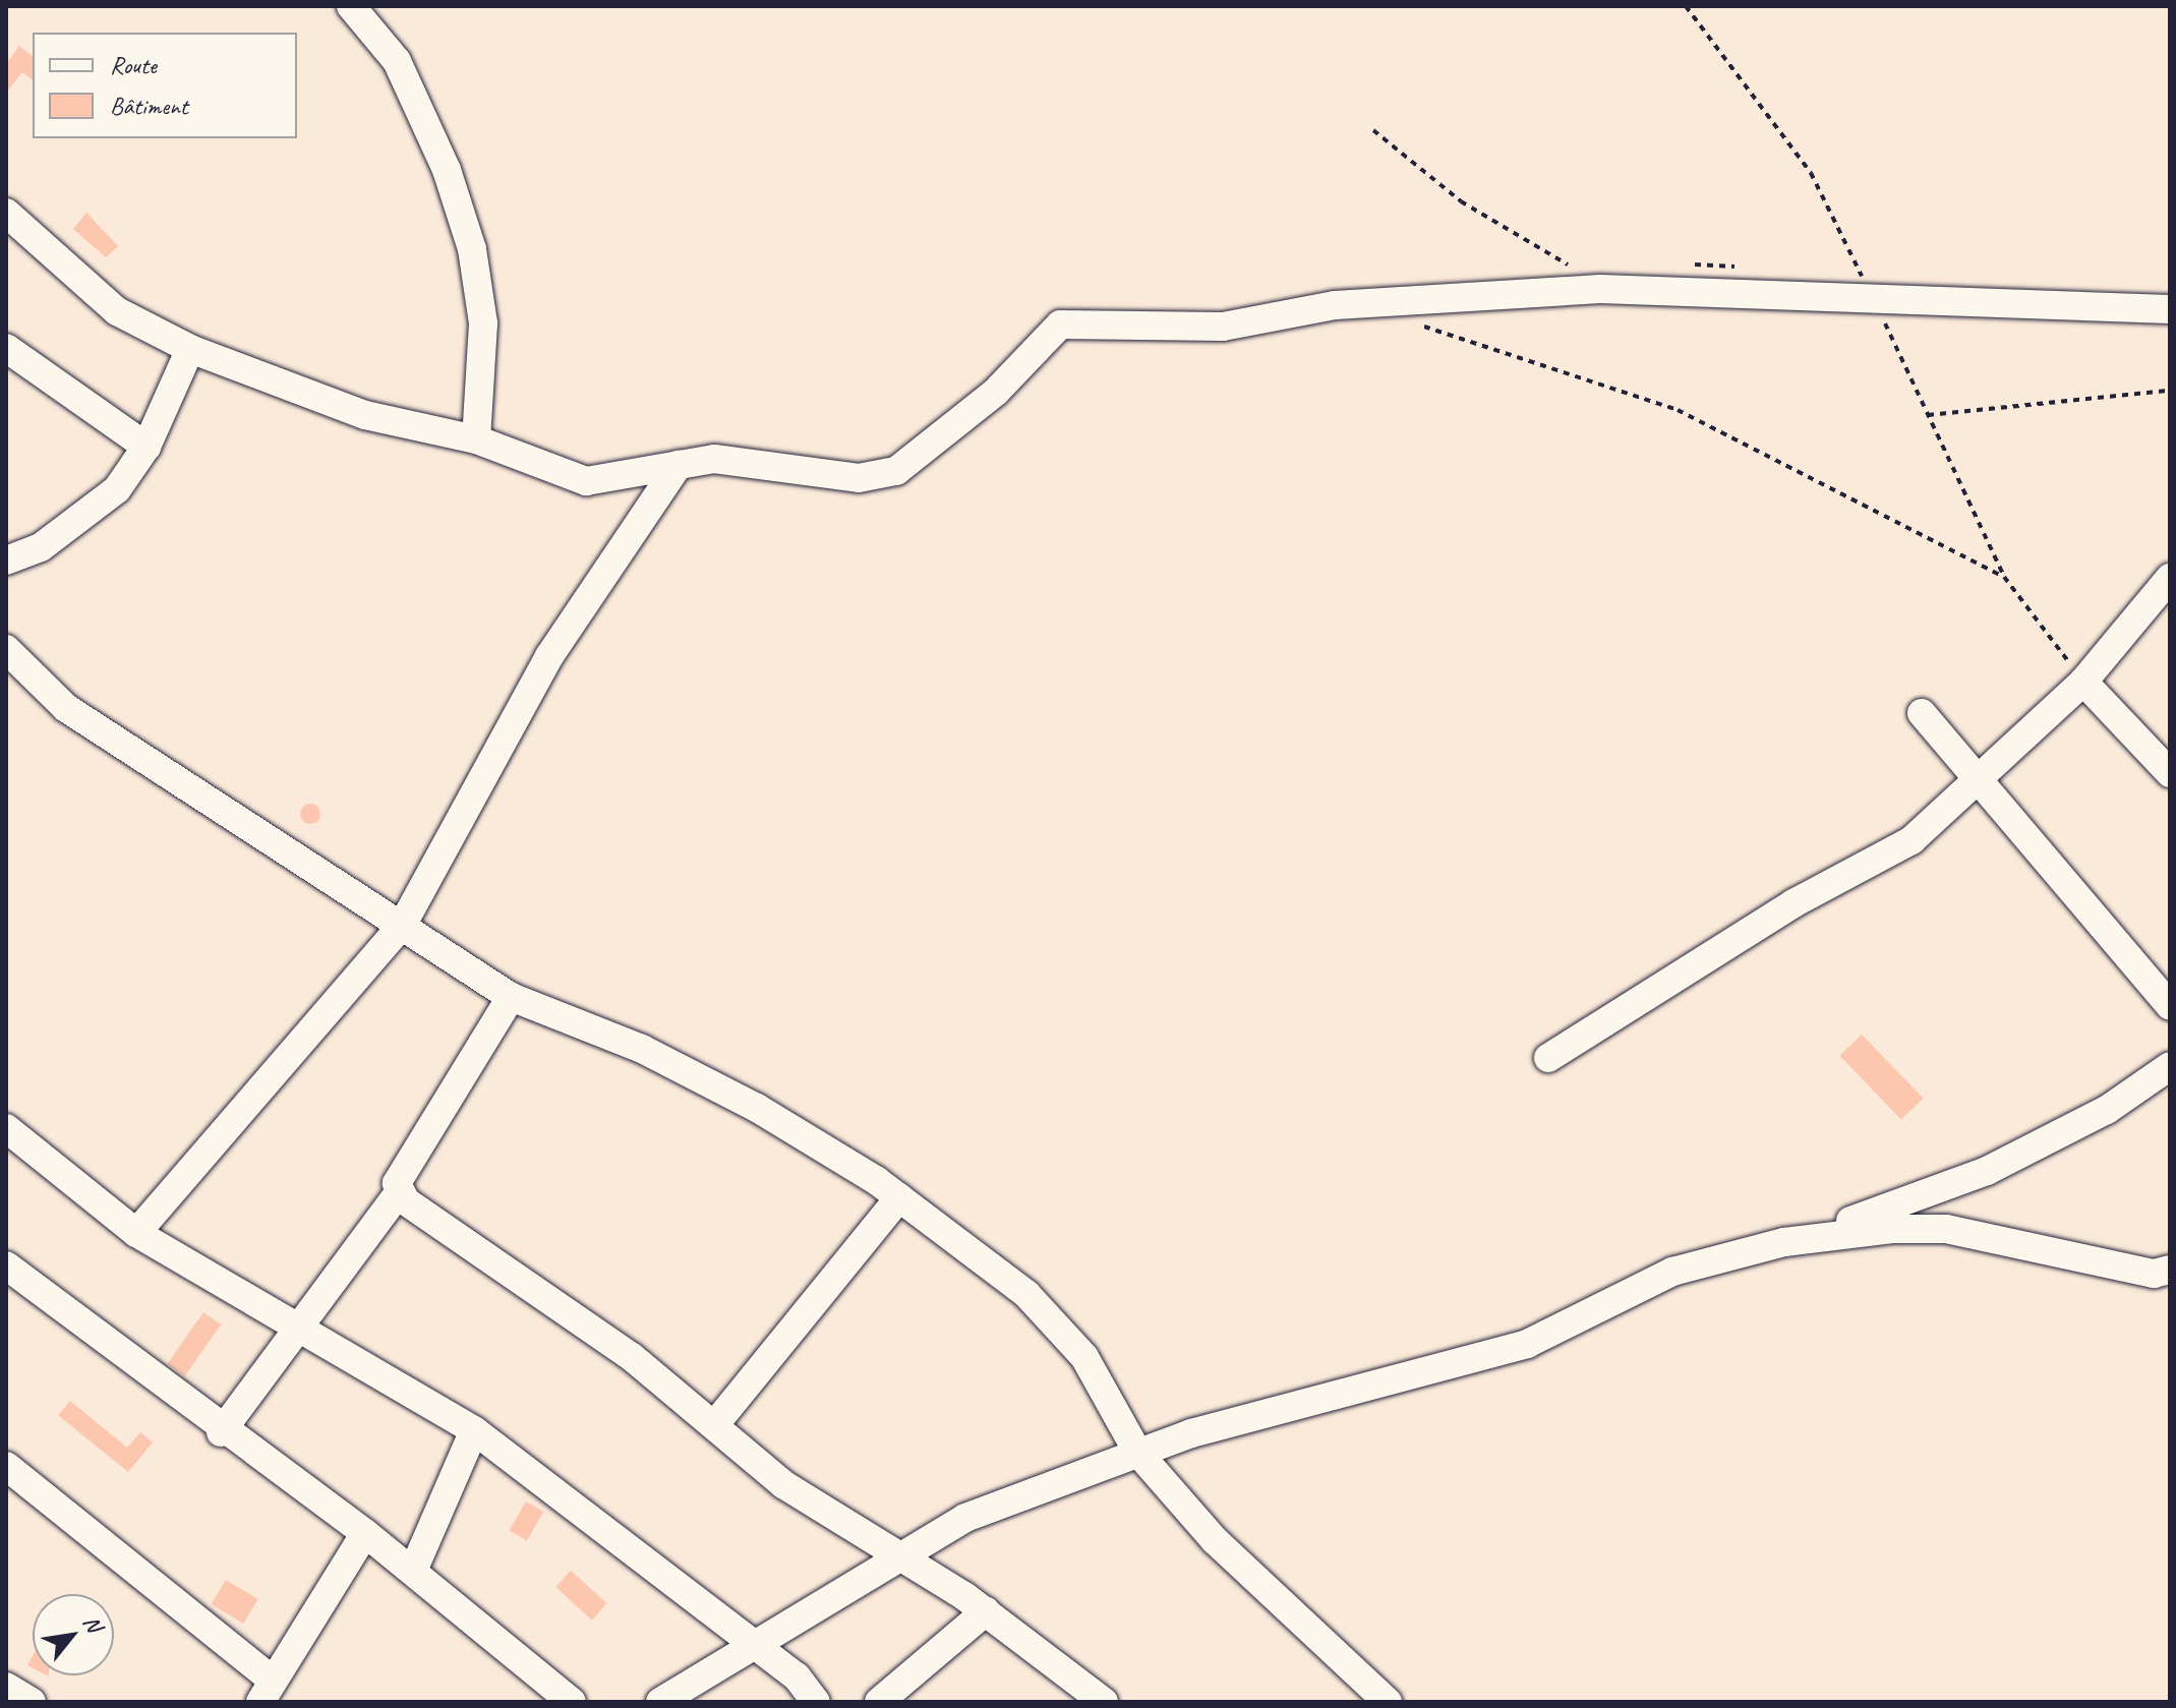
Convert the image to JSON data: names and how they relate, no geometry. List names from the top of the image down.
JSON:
{
  "legend": ["Route", "Bâtiment"],
  "north": "top right"
}
